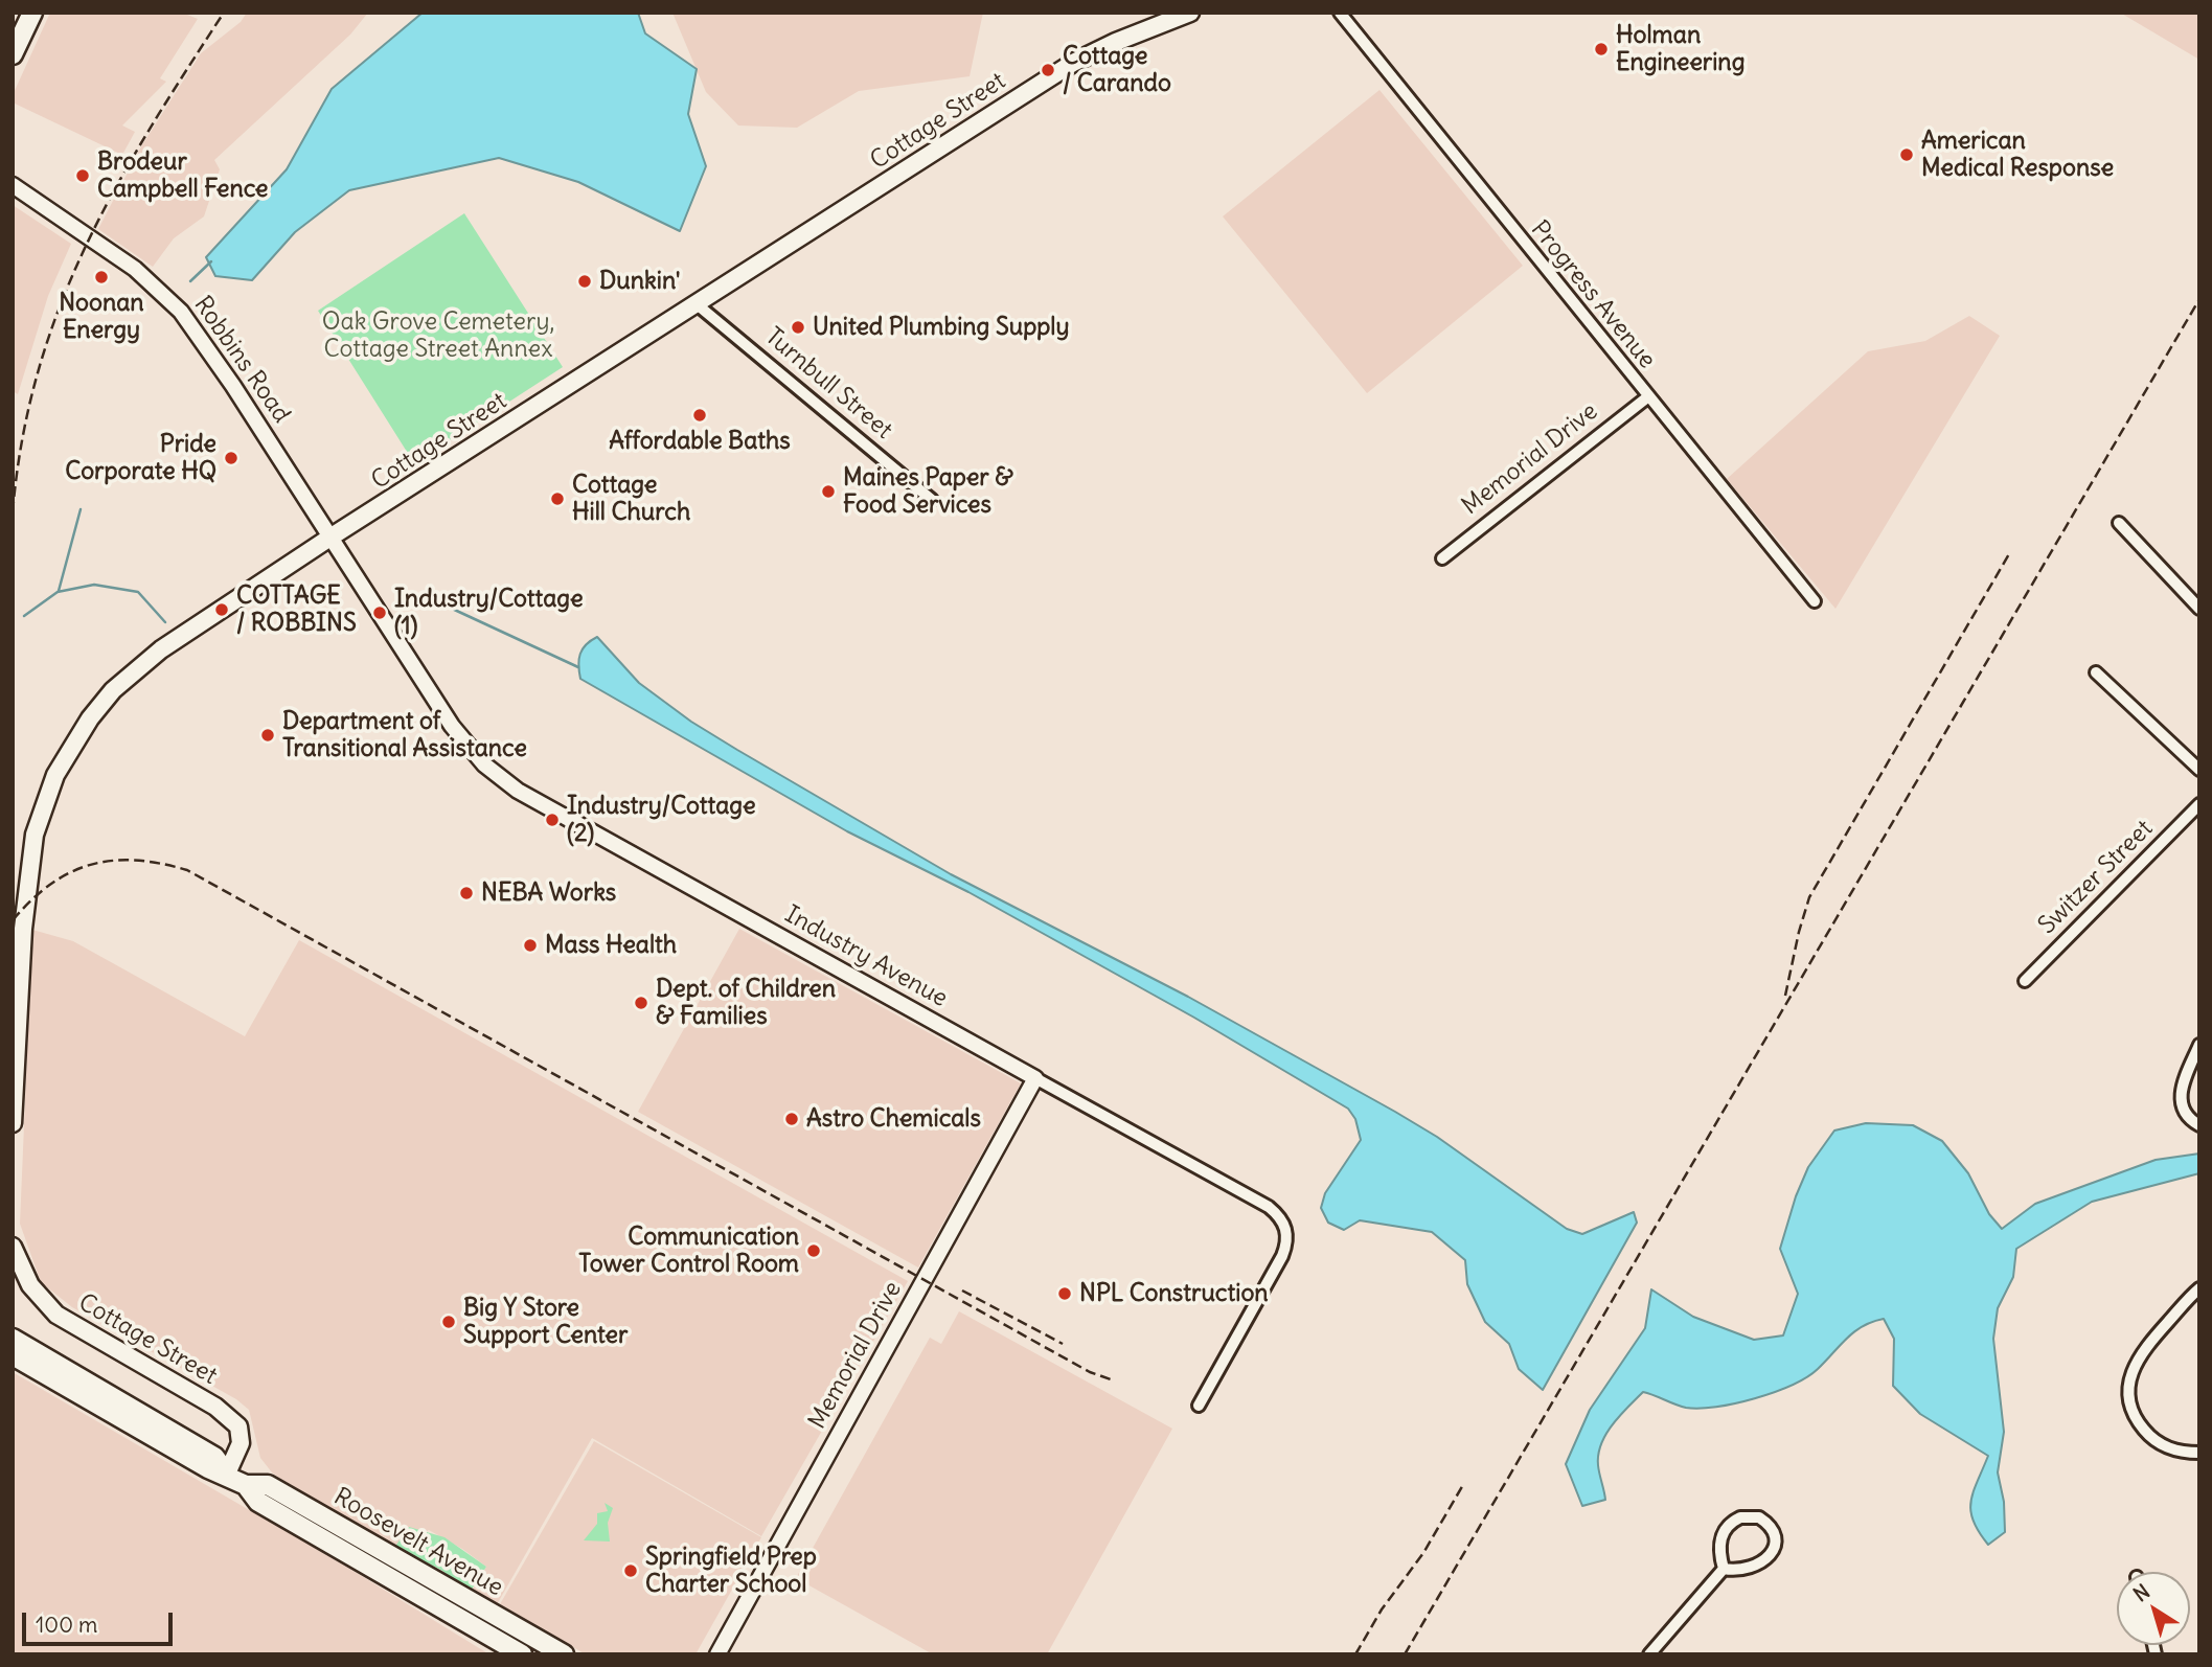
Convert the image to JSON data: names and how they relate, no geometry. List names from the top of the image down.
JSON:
{
  "streets": {
    "main road": ["Cottage Street", "Roosevelt Avenue"],
    "street": [
      "Progress Avenue",
      "Robbins Road",
      "Turnbull Street",
      "Memorial Drive",
      "Switzer Street",
      "Industry Avenue"
    ]
  },
  "crossings": [
    ["Cottage Street", "Robbins Road"],
    ["Cottage Street", "Turnbull Street"],
    ["Cottage Street", "Industry Avenue"],
    ["Cottage Street", "Roosevelt Avenue"],
    ["Progress Avenue", "Memorial Drive"],
    ["Robbins Road", "Industry Avenue"],
    ["Memorial Drive", "Industry Avenue"]
  ],
  "parks": ["Oak Grove Cemetery, Cottage Street Annex"],
  "places": [
    "Holman Engineering",
    "Cottage / Carando",
    "American Medical Response",
    "Brodeur Campbell Fence",
    "Noonan Energy",
    "Dunkin'",
    "United Plumbing Supply",
    "Affordable Baths",
    "Pride Corporate HQ",
    "Maines Paper & Food Services",
    "Cottage Hill Church",
    "COTTAGE / ROBBINS",
    "Industry/Cottage (1)",
    "Department of Transitional Assistance",
    "Industry/Cottage (2)",
    "NEBA Works",
    "Mass Health",
    "Dept. of Children & Families",
    "Astro Chemicals",
    "Communication Tower Control Room",
    "NPL Construction",
    "Big Y Store Support Center",
    "Springfield Prep Charter School"
  ],
  "scale_bar": "100 m",
  "north": "top left"
}
